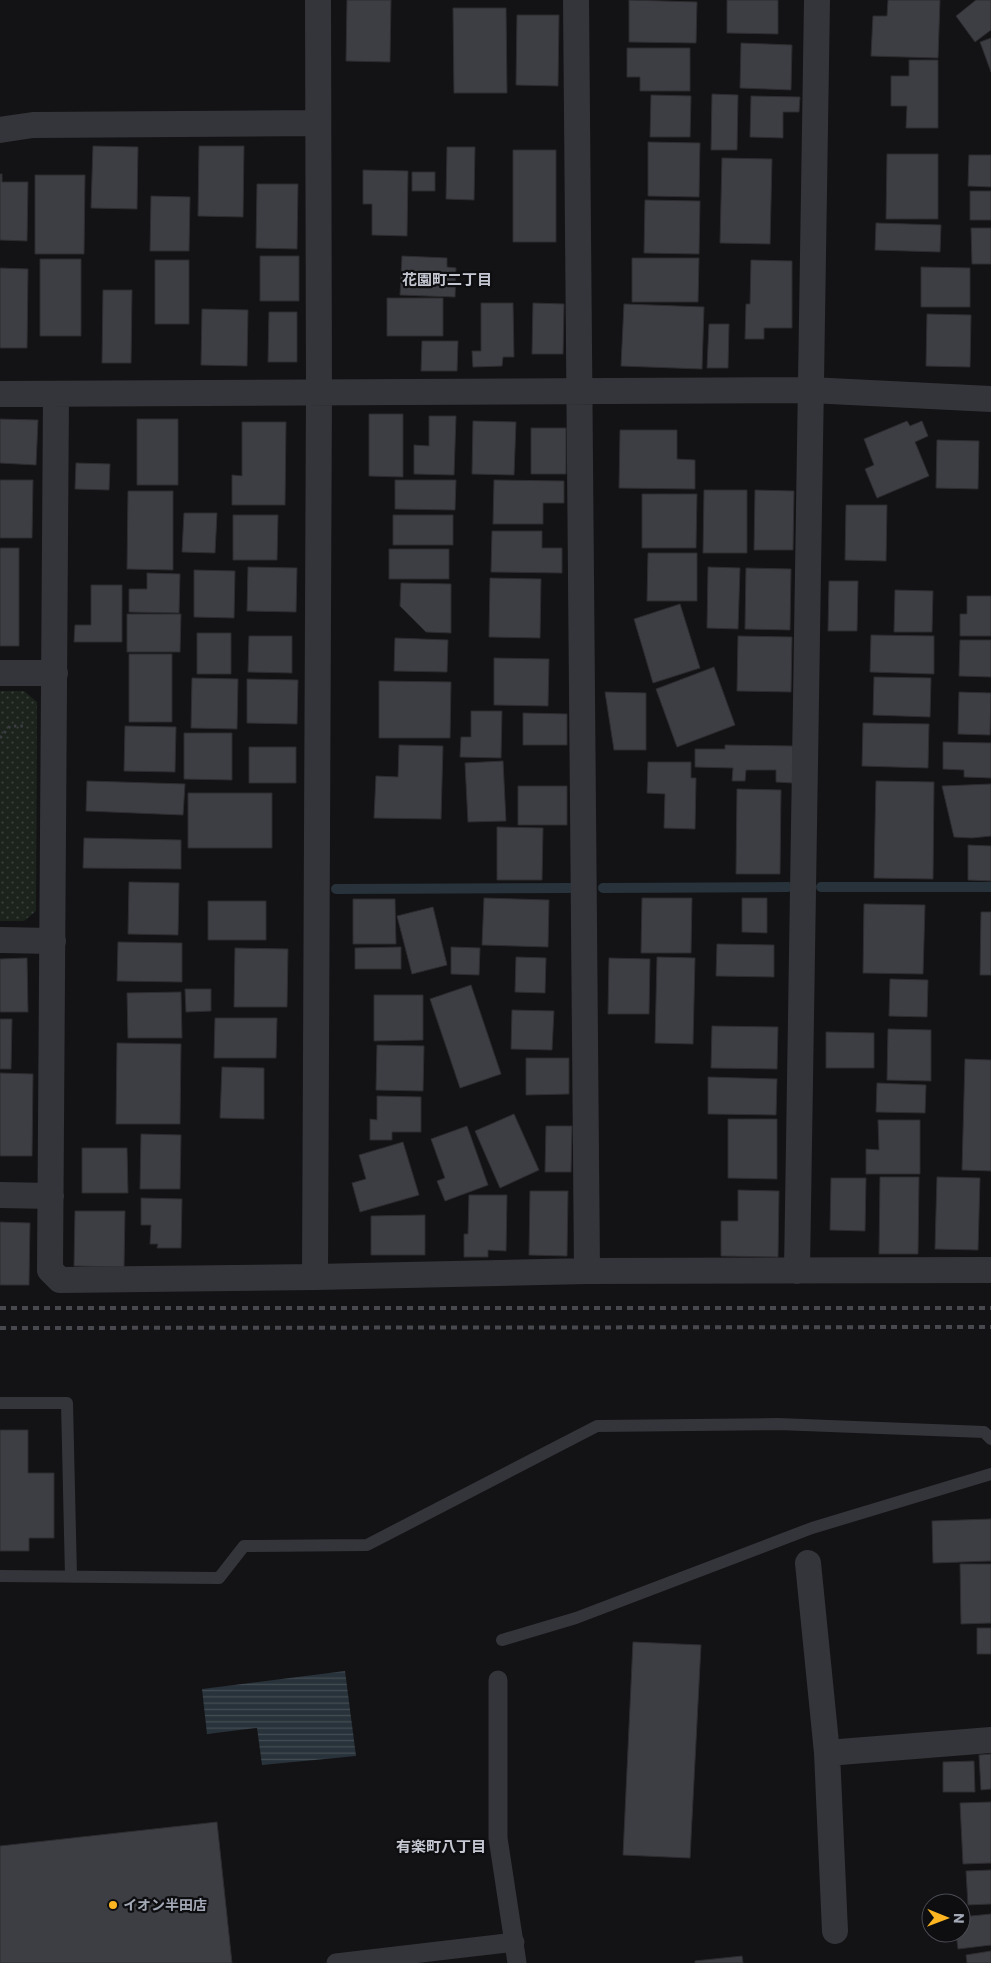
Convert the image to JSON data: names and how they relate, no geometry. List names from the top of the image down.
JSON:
{
  "districts": ["花園町二丁目", "有楽町八丁目"],
  "places": ["イオン半田店"],
  "north": "right"
}
